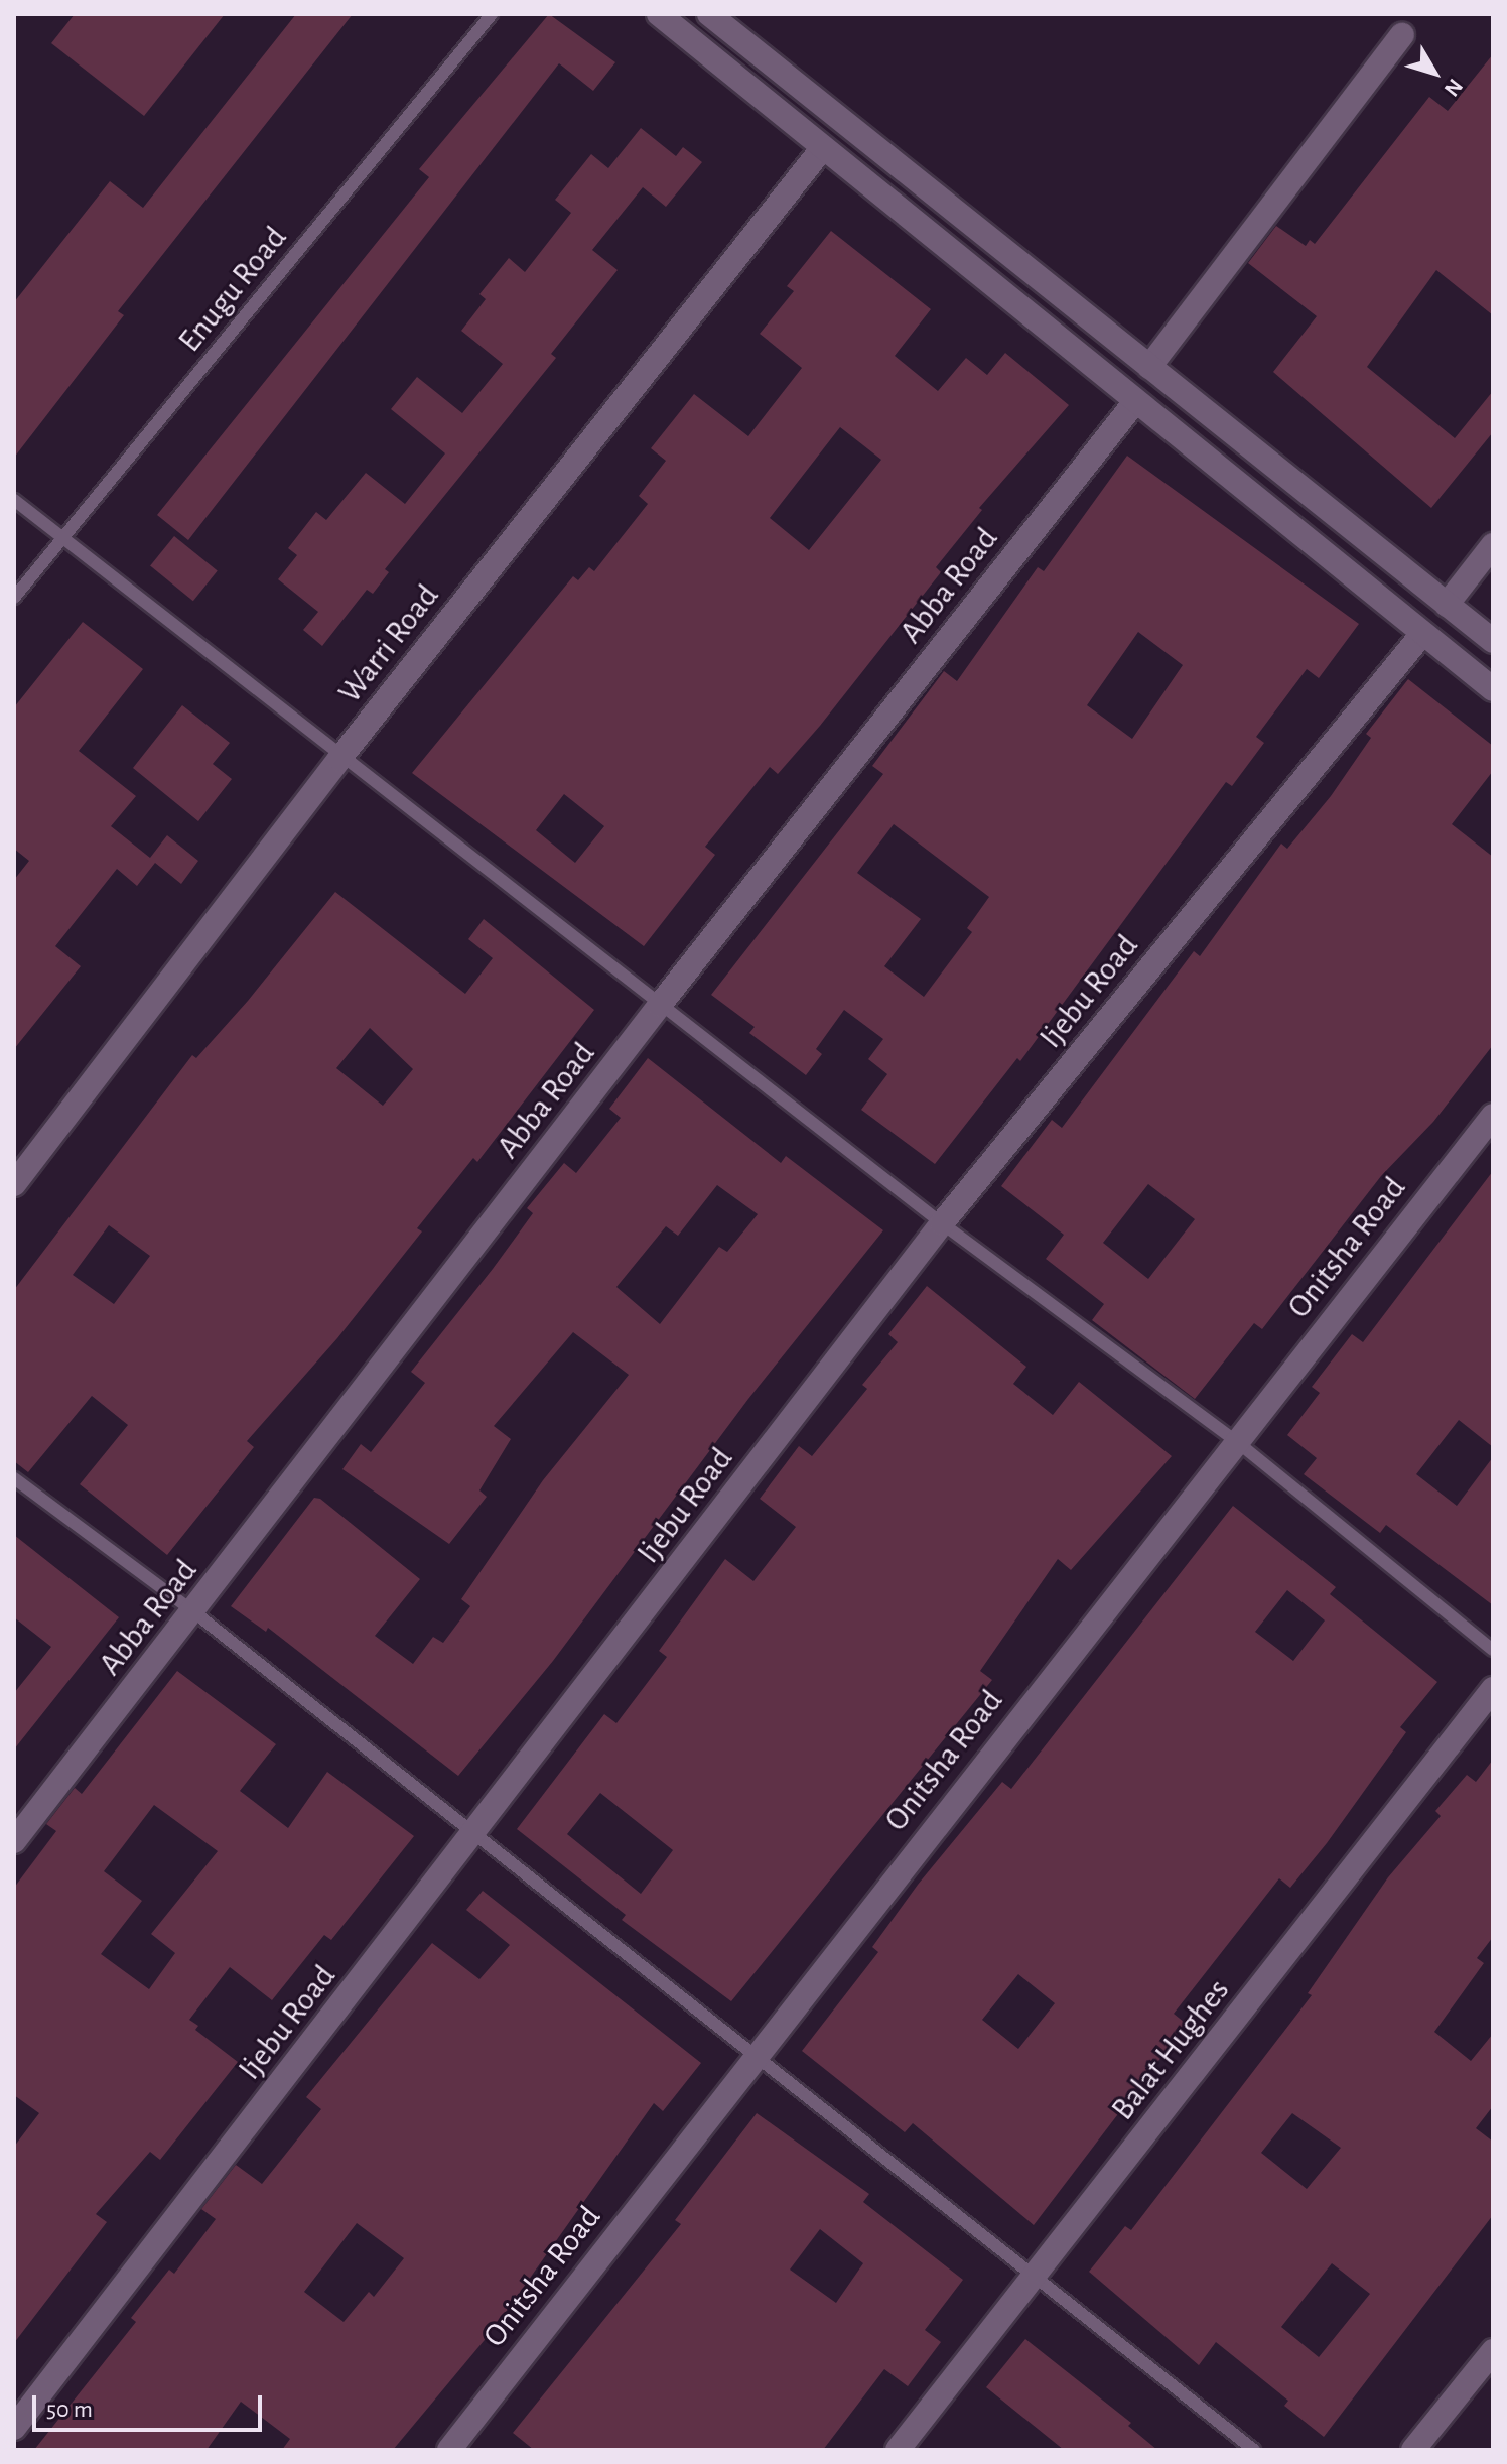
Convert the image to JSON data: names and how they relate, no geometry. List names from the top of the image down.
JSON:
{
  "streets": {
    "street": [
      "Abba Road",
      "Warri Road",
      "Ijebu Road",
      "Onitsha Road",
      "Balat Hughes"
    ],
    "lane": ["Enugu Road"]
  },
  "scale_bar": "50 m",
  "north": "bottom right"
}
